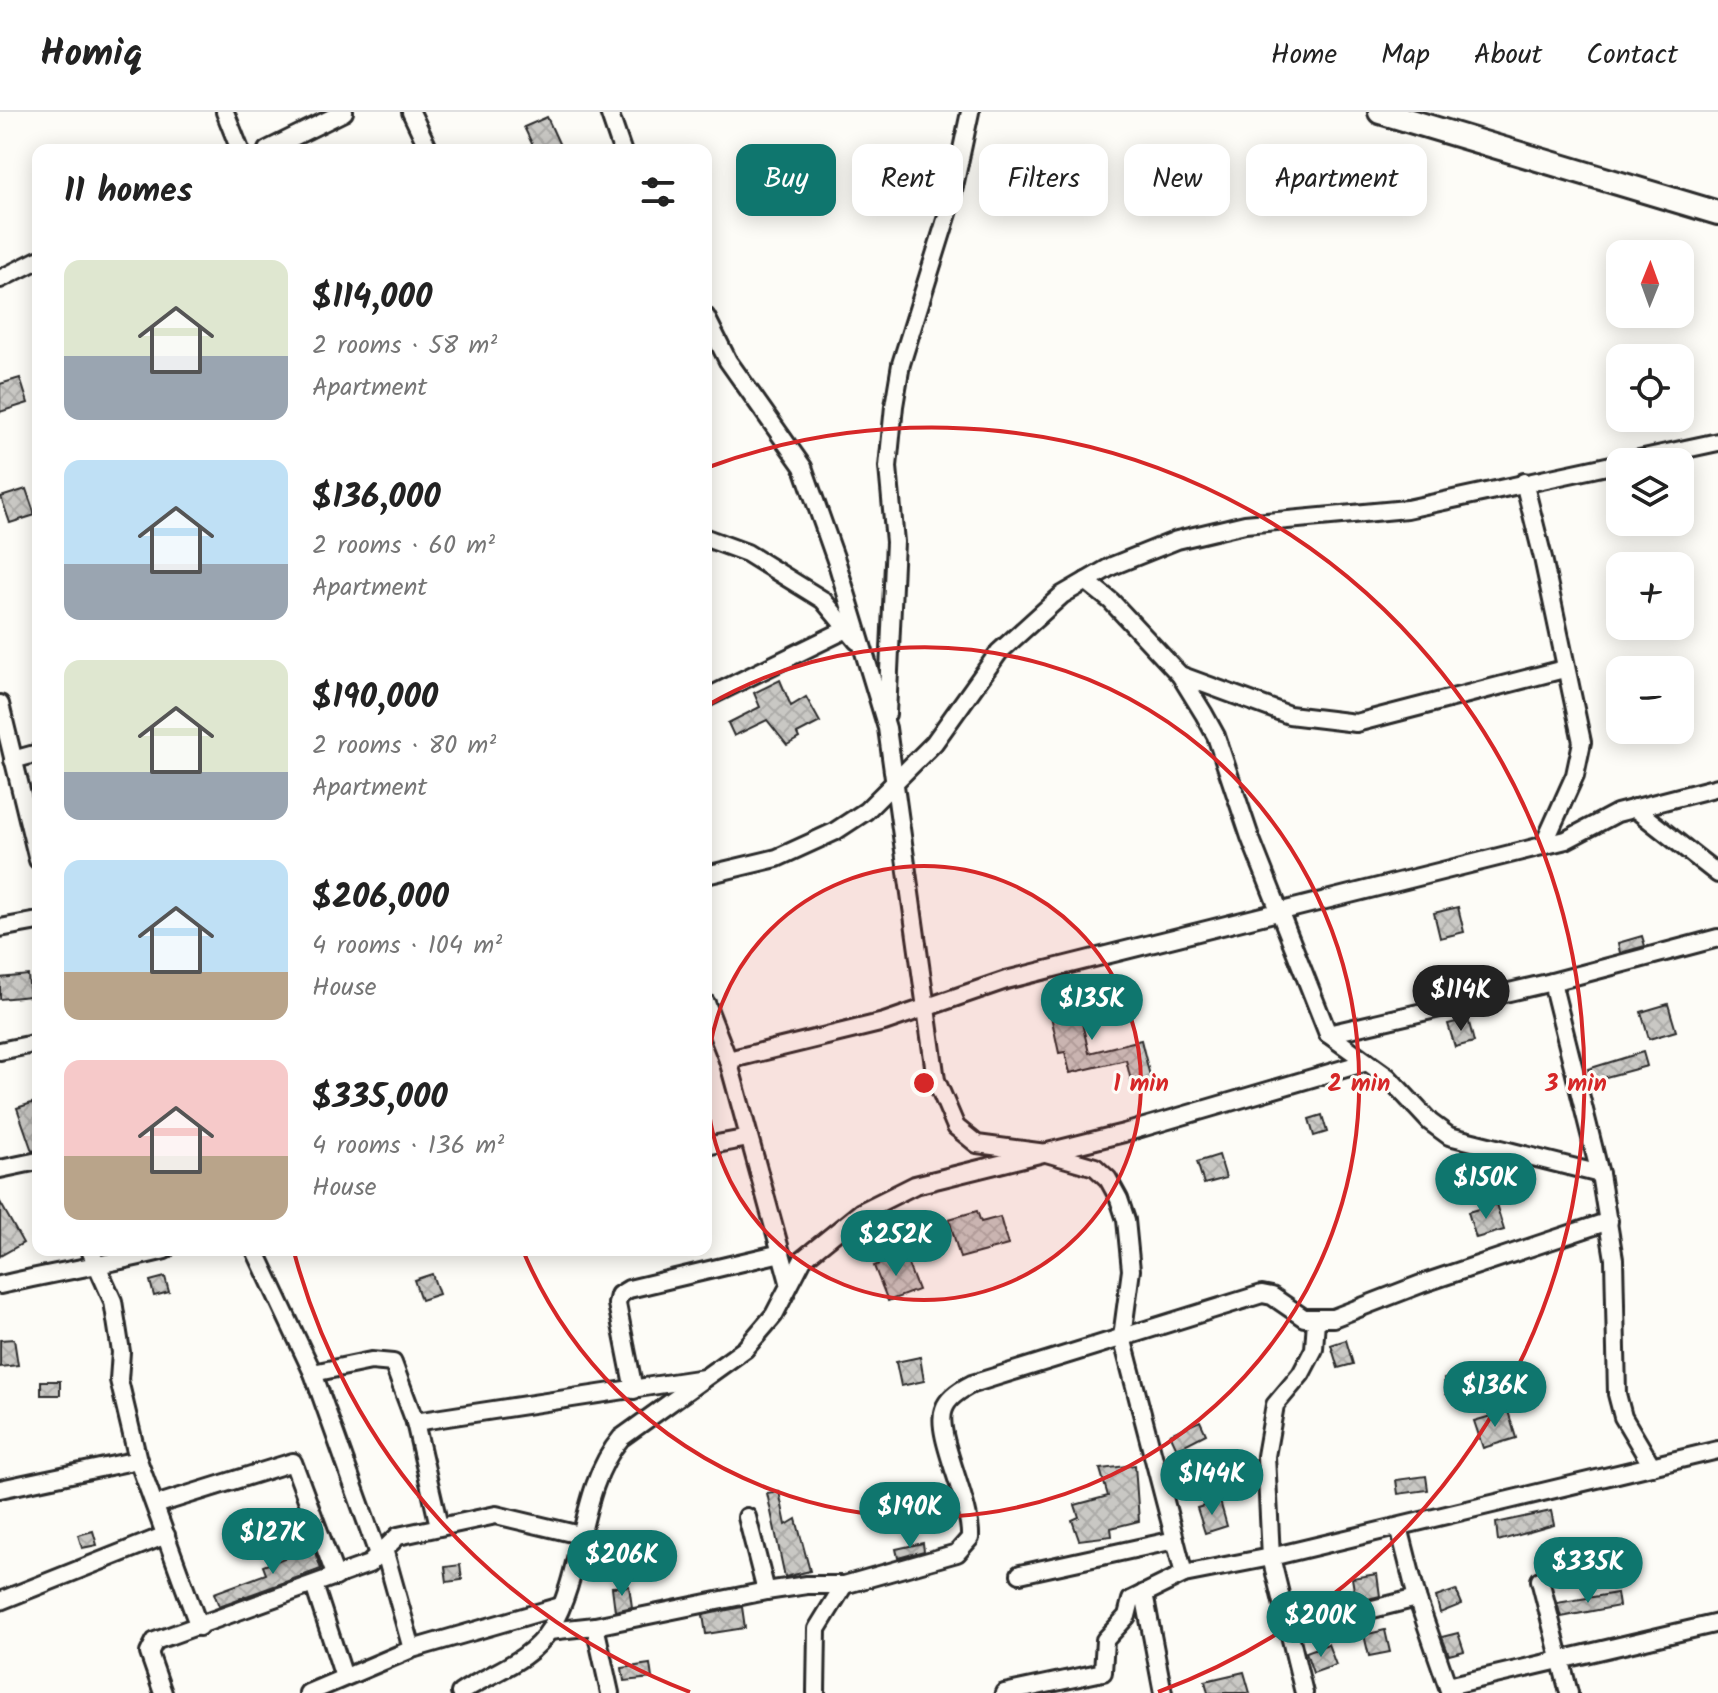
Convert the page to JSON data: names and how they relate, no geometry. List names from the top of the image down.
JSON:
{
  "north": "top",
  "page": {
    "header": "Homiq",
    "nav": [
      "Home",
      "Map",
      "About",
      "Contact"
    ],
    "chip": [
      "Buy",
      "Rent",
      "Filters",
      "New",
      "Apartment"
    ],
    "heading": "11 homes",
    "map_buttons": ["+", "−"],
    "list": [
      {
        "name": "$114,000",
        "note": "2 rooms · 58 m² · Apartment"
      },
      {
        "name": "$136,000",
        "note": "2 rooms · 60 m² · Apartment"
      },
      {
        "name": "$190,000",
        "note": "2 rooms · 80 m² · Apartment"
      },
      {
        "name": "$206,000",
        "note": "4 rooms · 104 m² · House"
      },
      {
        "name": "$335,000",
        "note": "4 rooms · 136 m² · House"
      }
    ],
    "price": [
      "$114K",
      "$135K",
      "$150K",
      "$252K",
      "$136K",
      "$144K",
      "$190K",
      "$127K",
      "$206K",
      "$335K",
      "$200K"
    ]
  },
  "rings": ["1 min", "2 min", "3 min"]
}
